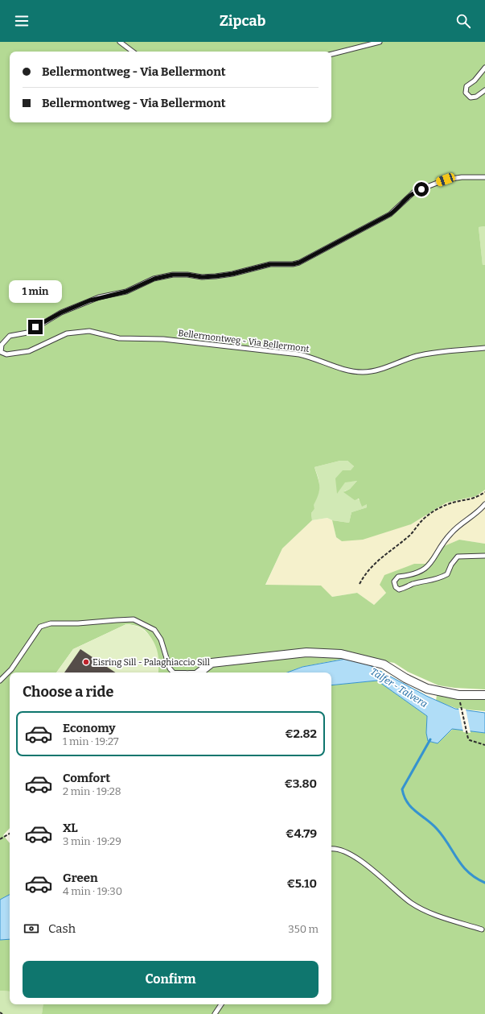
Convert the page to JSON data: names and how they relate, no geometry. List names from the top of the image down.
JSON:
{
  "streets": {
    "lane": ["Bellermontweg - Via Bellermont"]
  },
  "water": ["Talfer - Talvera"],
  "places": ["Eisring Sill - Palaghiaccio Sill"],
  "page": {
    "header": "Zipcab",
    "banner": ["Bellermontweg - Via Bellermont", "Bellermontweg - Via Bellermont"],
    "bubble": "1 min",
    "heading": "Choose a ride",
    "list": [
      {
        "name": "Economy",
        "note": "1 min · 19:27",
        "value": "€2.82"
      },
      {
        "name": "Comfort",
        "note": "2 min · 19:28",
        "value": "€3.80"
      },
      {
        "name": "XL",
        "note": "3 min · 19:29",
        "value": "€4.79"
      },
      {
        "name": "Green",
        "note": "4 min · 19:30",
        "value": "€5.10"
      }
    ],
    "pay": ["Cash", "350 m"],
    "buttons": "Confirm"
  }
}
